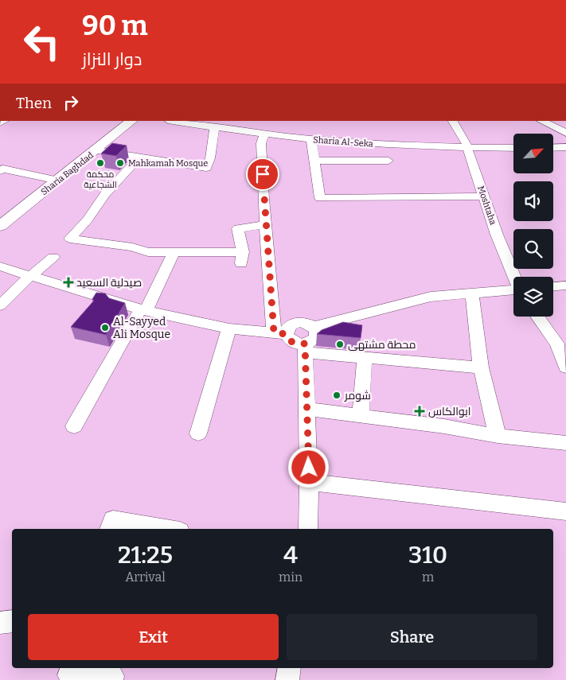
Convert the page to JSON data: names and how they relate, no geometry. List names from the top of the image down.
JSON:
{
  "streets": {
    "main road": ["Sharia Baghdad"],
    "street": ["Sharia Al-Seka", "Moshtaha"]
  },
  "crossings": [
    ["Sharia Al-Seka", "Moshtaha"]
  ],
  "places": {
    "other": [
      "محكمة الشجاعية",
      "Mahkamah Mosque",
      "Al-Sayyed Ali Mosque",
      "محطة مشتهى",
      "شومر"
    ],
    "health": ["صيدلية السعيد", "ابوالكاس"]
  },
  "north": "top right",
  "page": {
    "turn": ["90 m", "دوار النزاز"],
    "then": "Then",
    "eta": [
      "21:25",
      "Arrival",
      "4",
      "min",
      "310",
      "m"
    ],
    "buttons": ["Exit", "Share"]
  }
}
